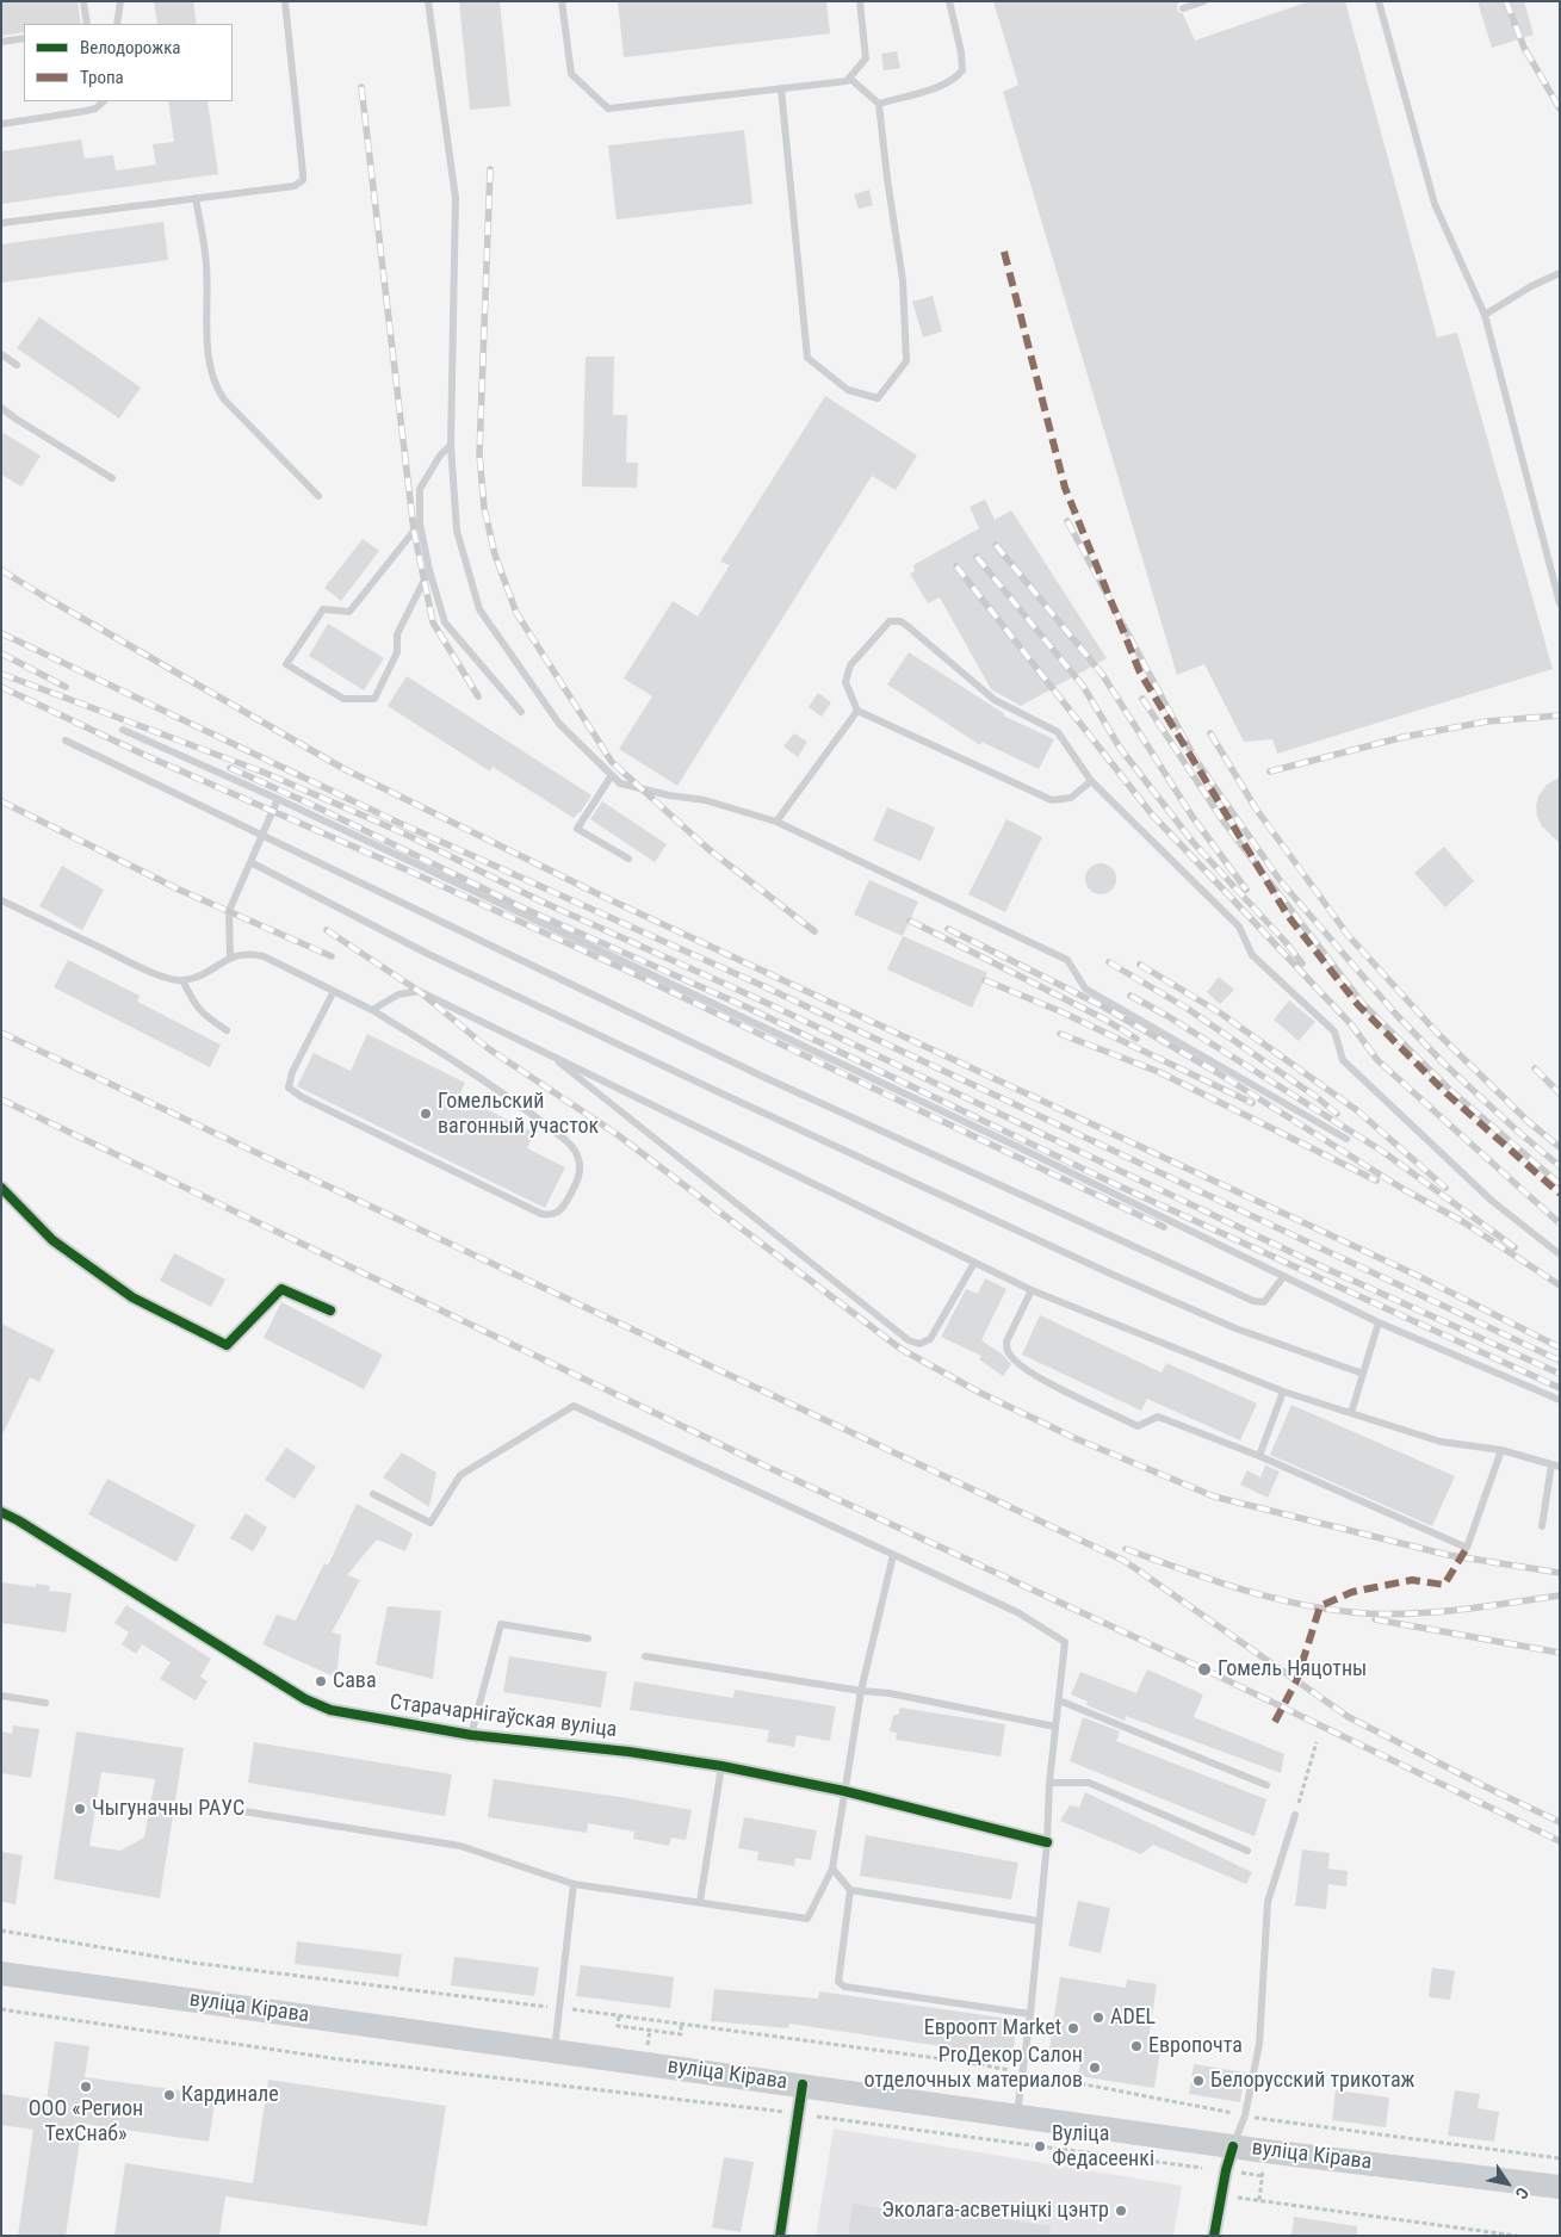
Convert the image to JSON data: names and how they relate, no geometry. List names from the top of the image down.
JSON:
{
  "streets": {
    "main road": ["вуліца Кірава"],
    "street": ["Старачарнігаўская вуліца"]
  },
  "places": [
    "Гомельский вагонный участок",
    "Гомель Няцотны",
    "Сава",
    "Чыгуначны РАУС",
    "ADEL",
    "Евроопт Market",
    "Европочта",
    "ProДекор Салон отделочных материалов",
    "Белорусский трикотаж",
    "ООО «Регион ТехСнаб»",
    "Кардинале",
    "Вуліца Федасеенкі",
    "Эколага-асветніцкі цэнтр"
  ],
  "legend": ["Велодорожка", "Тропа"],
  "north": "bottom right"
}
